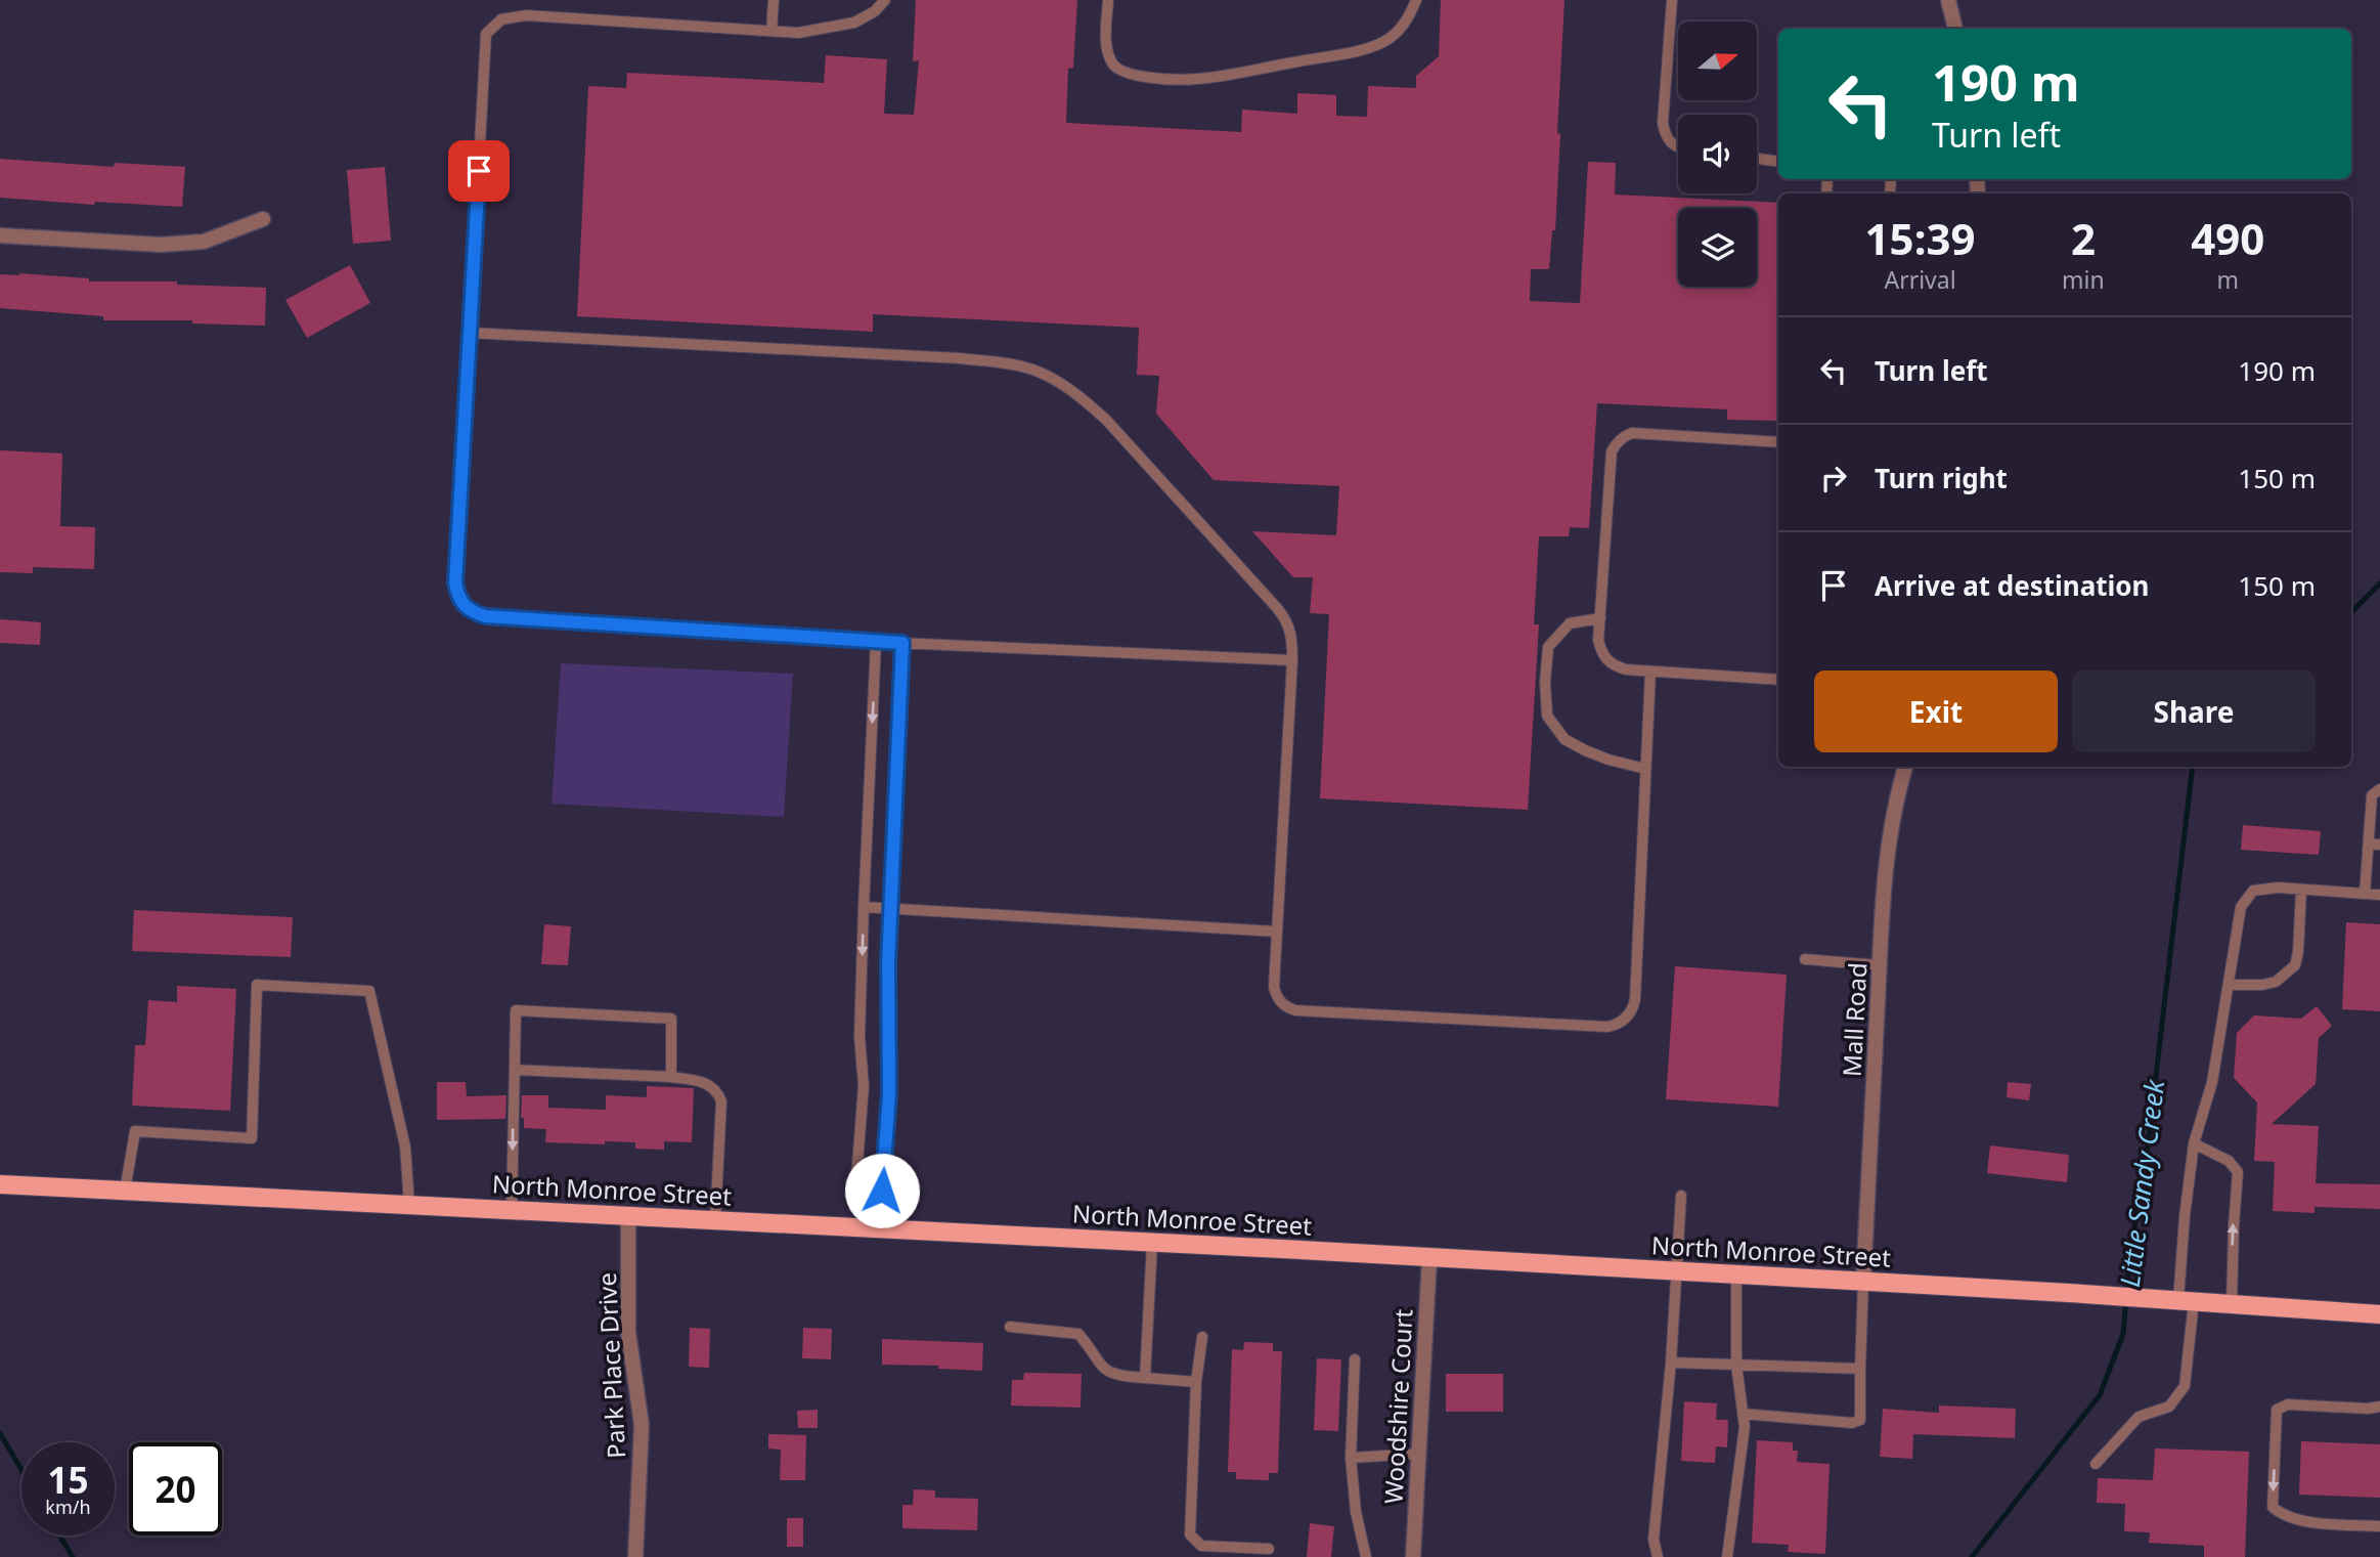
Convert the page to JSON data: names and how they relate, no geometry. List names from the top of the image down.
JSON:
{
  "streets": {
    "main road": ["North Monroe Street"],
    "street": ["Mall Road", "Park Place Drive", "Woodshire Court"]
  },
  "crossings": [
    ["Mall Road", "North Monroe Street"],
    ["North Monroe Street", "Park Place Drive"],
    ["North Monroe Street", "Woodshire Court"]
  ],
  "water": ["Little Sandy Creek"],
  "north": "right",
  "page": {
    "turn": ["190 m", "Turn left"],
    "eta": [
      "15:39",
      "Arrival",
      "2",
      "min",
      "490",
      "m"
    ],
    "list": [
      {
        "name": "Turn left",
        "value": "190 m"
      },
      {
        "name": "Turn right",
        "value": "150 m"
      },
      {
        "name": "Arrive at destination",
        "value": "150 m"
      }
    ],
    "buttons": ["Exit", "Share"],
    "speed": "15 km/h",
    "limit": "20"
  }
}
